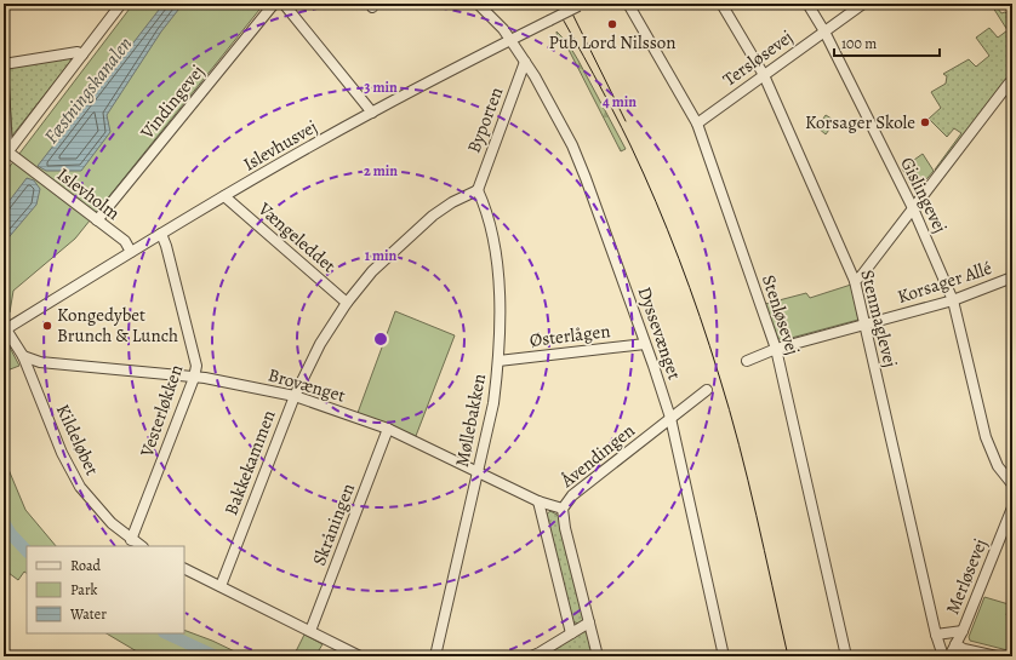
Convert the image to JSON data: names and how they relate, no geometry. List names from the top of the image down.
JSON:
{
  "streets": {
    "street": [
      "Tersløsevej",
      "Vindingevej",
      "Byporten",
      "Islevhusvej",
      "Islevholm",
      "Gislingevej",
      "Vængeleddet",
      "Korsager Allé",
      "Stenløsevej",
      "Stenmaglevej",
      "Dyssevænget",
      "Østerlågen",
      "Brovænget",
      "Vesterløkken",
      "Møllebakken",
      "Kildeløbet",
      "Åvendingen",
      "Bakkekammen",
      "Skråningen",
      "Merløsevej"
    ]
  },
  "crossings": [
    ["Tersløsevej", "Gislingevej"],
    ["Tersløsevej", "Stenløsevej"],
    ["Tersløsevej", "Stenmaglevej"],
    ["Vindingevej", "Islevholm"],
    ["Byporten", "Dyssevænget"],
    ["Byporten", "Møllebakken"],
    ["Byporten", "Bakkekammen"],
    ["Islevhusvej", "Islevholm"],
    ["Islevhusvej", "Vængeleddet"],
    ["Islevhusvej", "Dyssevænget"],
    ["Islevhusvej", "Vesterløkken"],
    ["Islevhusvej", "Kildeløbet"],
    ["Gislingevej", "Korsager Allé"],
    ["Vængeleddet", "Bakkekammen"],
    ["Korsager Allé", "Stenløsevej"],
    ["Korsager Allé", "Stenmaglevej"],
    ["Dyssevænget", "Østerlågen"],
    ["Dyssevænget", "Åvendingen"],
    ["Østerlågen", "Møllebakken"],
    ["Brovænget", "Vesterløkken"],
    ["Brovænget", "Møllebakken"],
    ["Brovænget", "Kildeløbet"],
    ["Brovænget", "Åvendingen"],
    ["Brovænget", "Bakkekammen"],
    ["Brovænget", "Skråningen"],
    ["Vesterløkken", "Kildeløbet"],
    ["Møllebakken", "Bakkekammen"]
  ],
  "water": ["Fæstningskanalen"],
  "places": ["Pub Lord Nilsson", "Korsager Skole", "Kongedybet Brunch & Lunch"],
  "legend": ["Road", "Park", "Water"],
  "scale_bar": "100 m",
  "rings": [
    "3 min",
    "4 min",
    "2 min",
    "1 min"
  ]
}
